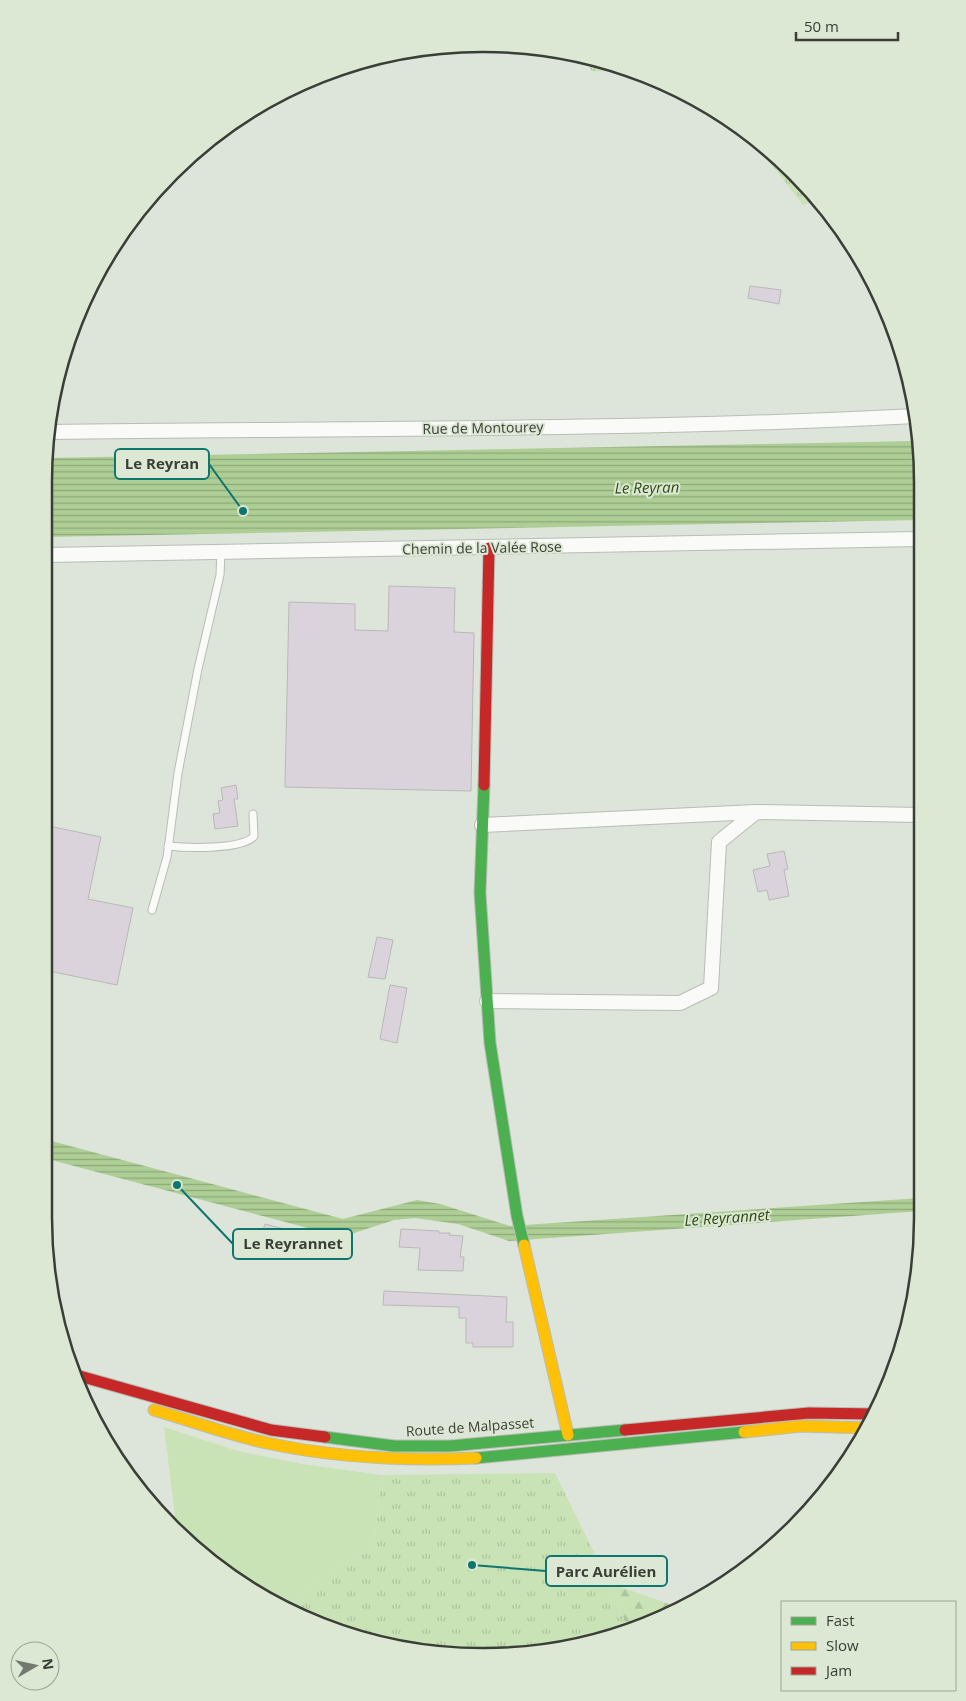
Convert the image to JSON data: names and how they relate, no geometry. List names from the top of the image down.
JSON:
{
  "streets": {
    "main road": ["Route de Malpasset"],
    "street": ["Rue de Montourey", "Chemin de la Valée Rose"]
  },
  "water": ["Le Reyran", "Le Reyrannet"],
  "places": ["Le Reyran", "Le Reyrannet", "Parc Aurélien"],
  "legend": ["Fast", "Slow", "Jam"],
  "scale_bar": "50 m",
  "north": "right"
}
